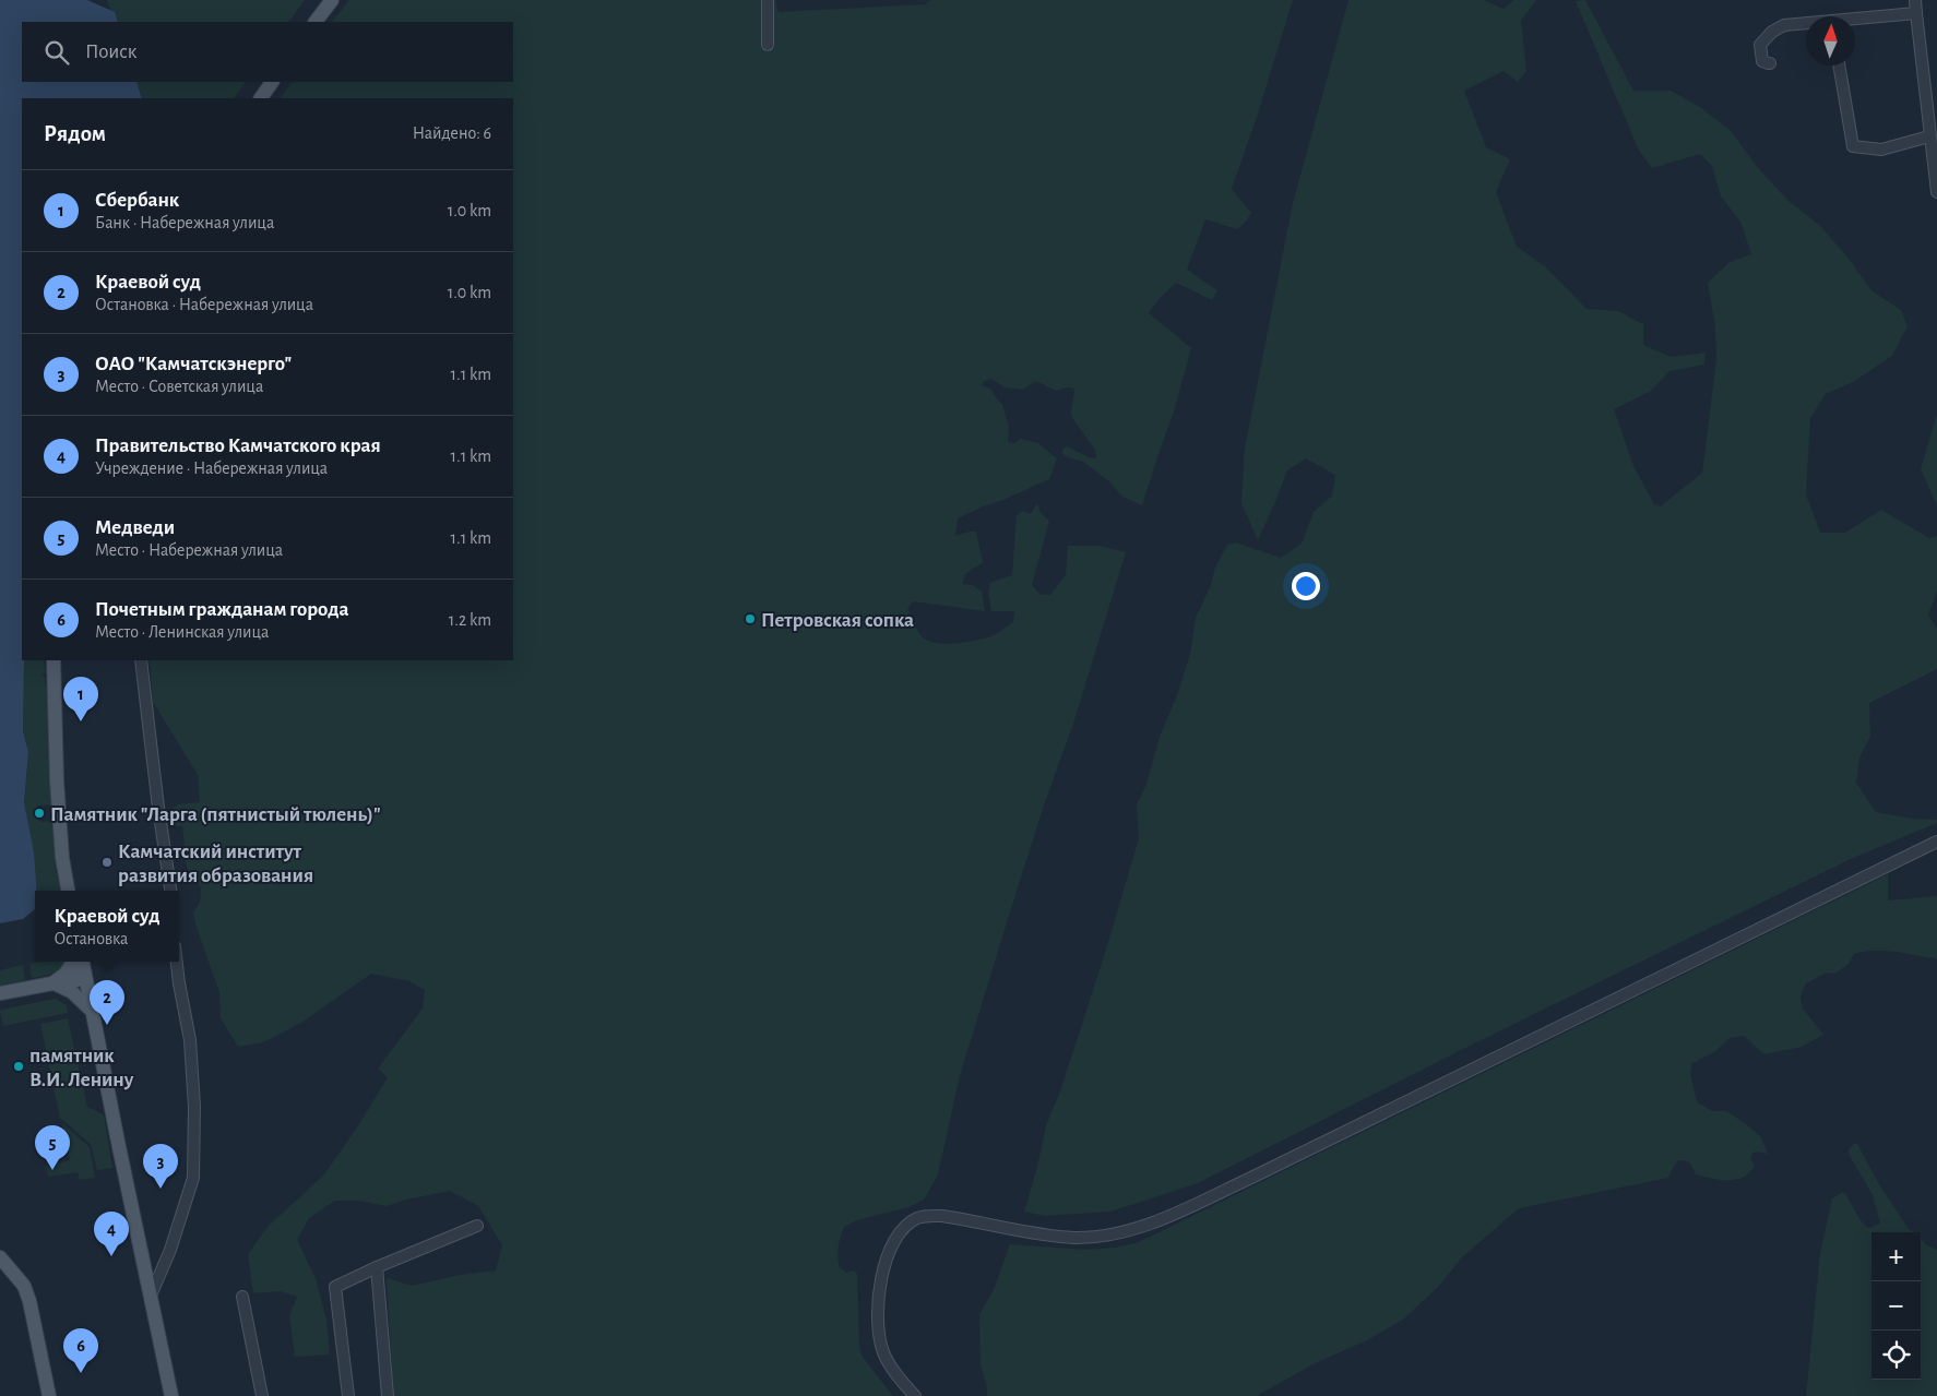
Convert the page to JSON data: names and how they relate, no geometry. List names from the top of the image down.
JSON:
{
  "places": [
    "Петровская сопка",
    "Памятник \"Ларга (пятнистый тюлень)\"",
    "Камчатский институт развития образования",
    "памятник В.И. Ленину"
  ],
  "north": "top",
  "page": {
    "search": "Поиск",
    "heading": ["Рядом", "Найдено: 6"],
    "list": [
      {
        "mark": "1",
        "name": "Сбербанк",
        "note": "Банк · Набережная улица",
        "value": "1.0 km"
      },
      {
        "mark": "2",
        "name": "Краевой суд",
        "note": "Остановка · Набережная улица",
        "value": "1.0 km"
      },
      {
        "mark": "3",
        "name": "ОАО \"Камчатскэнерго\"",
        "note": "Место · Советская улица",
        "value": "1.1 km"
      },
      {
        "mark": "4",
        "name": "Правительство Камчатского края",
        "note": "Учреждение · Набережная улица",
        "value": "1.1 km"
      },
      {
        "mark": "5",
        "name": "Медведи",
        "note": "Место · Набережная улица",
        "value": "1.1 km"
      },
      {
        "mark": "6",
        "name": "Почетным гражданам города",
        "note": "Место · Ленинская улица",
        "value": "1.2 km"
      }
    ],
    "pins": [
      "1",
      "2",
      "5",
      "3",
      "4",
      "6"
    ],
    "popup": ["Краевой суд", "Остановка"],
    "map_buttons": ["+", "−"]
  }
}
